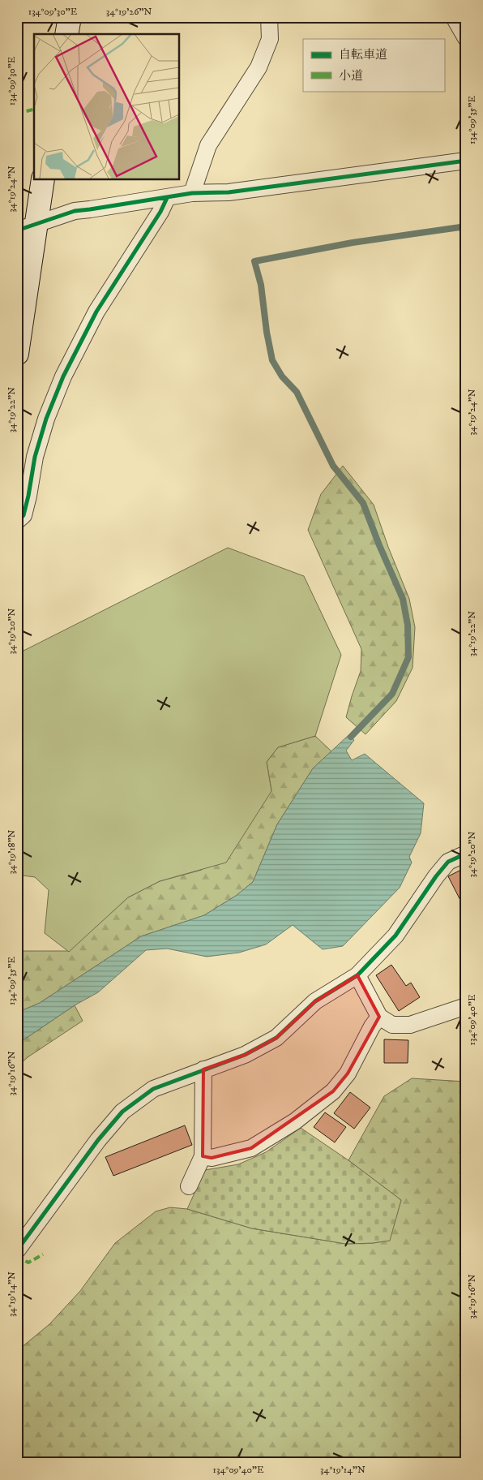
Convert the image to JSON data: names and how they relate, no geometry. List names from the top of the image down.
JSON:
{
  "legend": ["自転車道", "小道"],
  "coordinates": [
    "134°09'30\"E",
    "34°19'26\"N",
    "134°09'35\"E",
    "34°19'24\"N",
    "34°19'22\"N",
    "34°19'20\"N",
    "34°19'18\"N",
    "134°09'40\"E",
    "34°19'16\"N",
    "34°19'14\"N"
  ]
}
